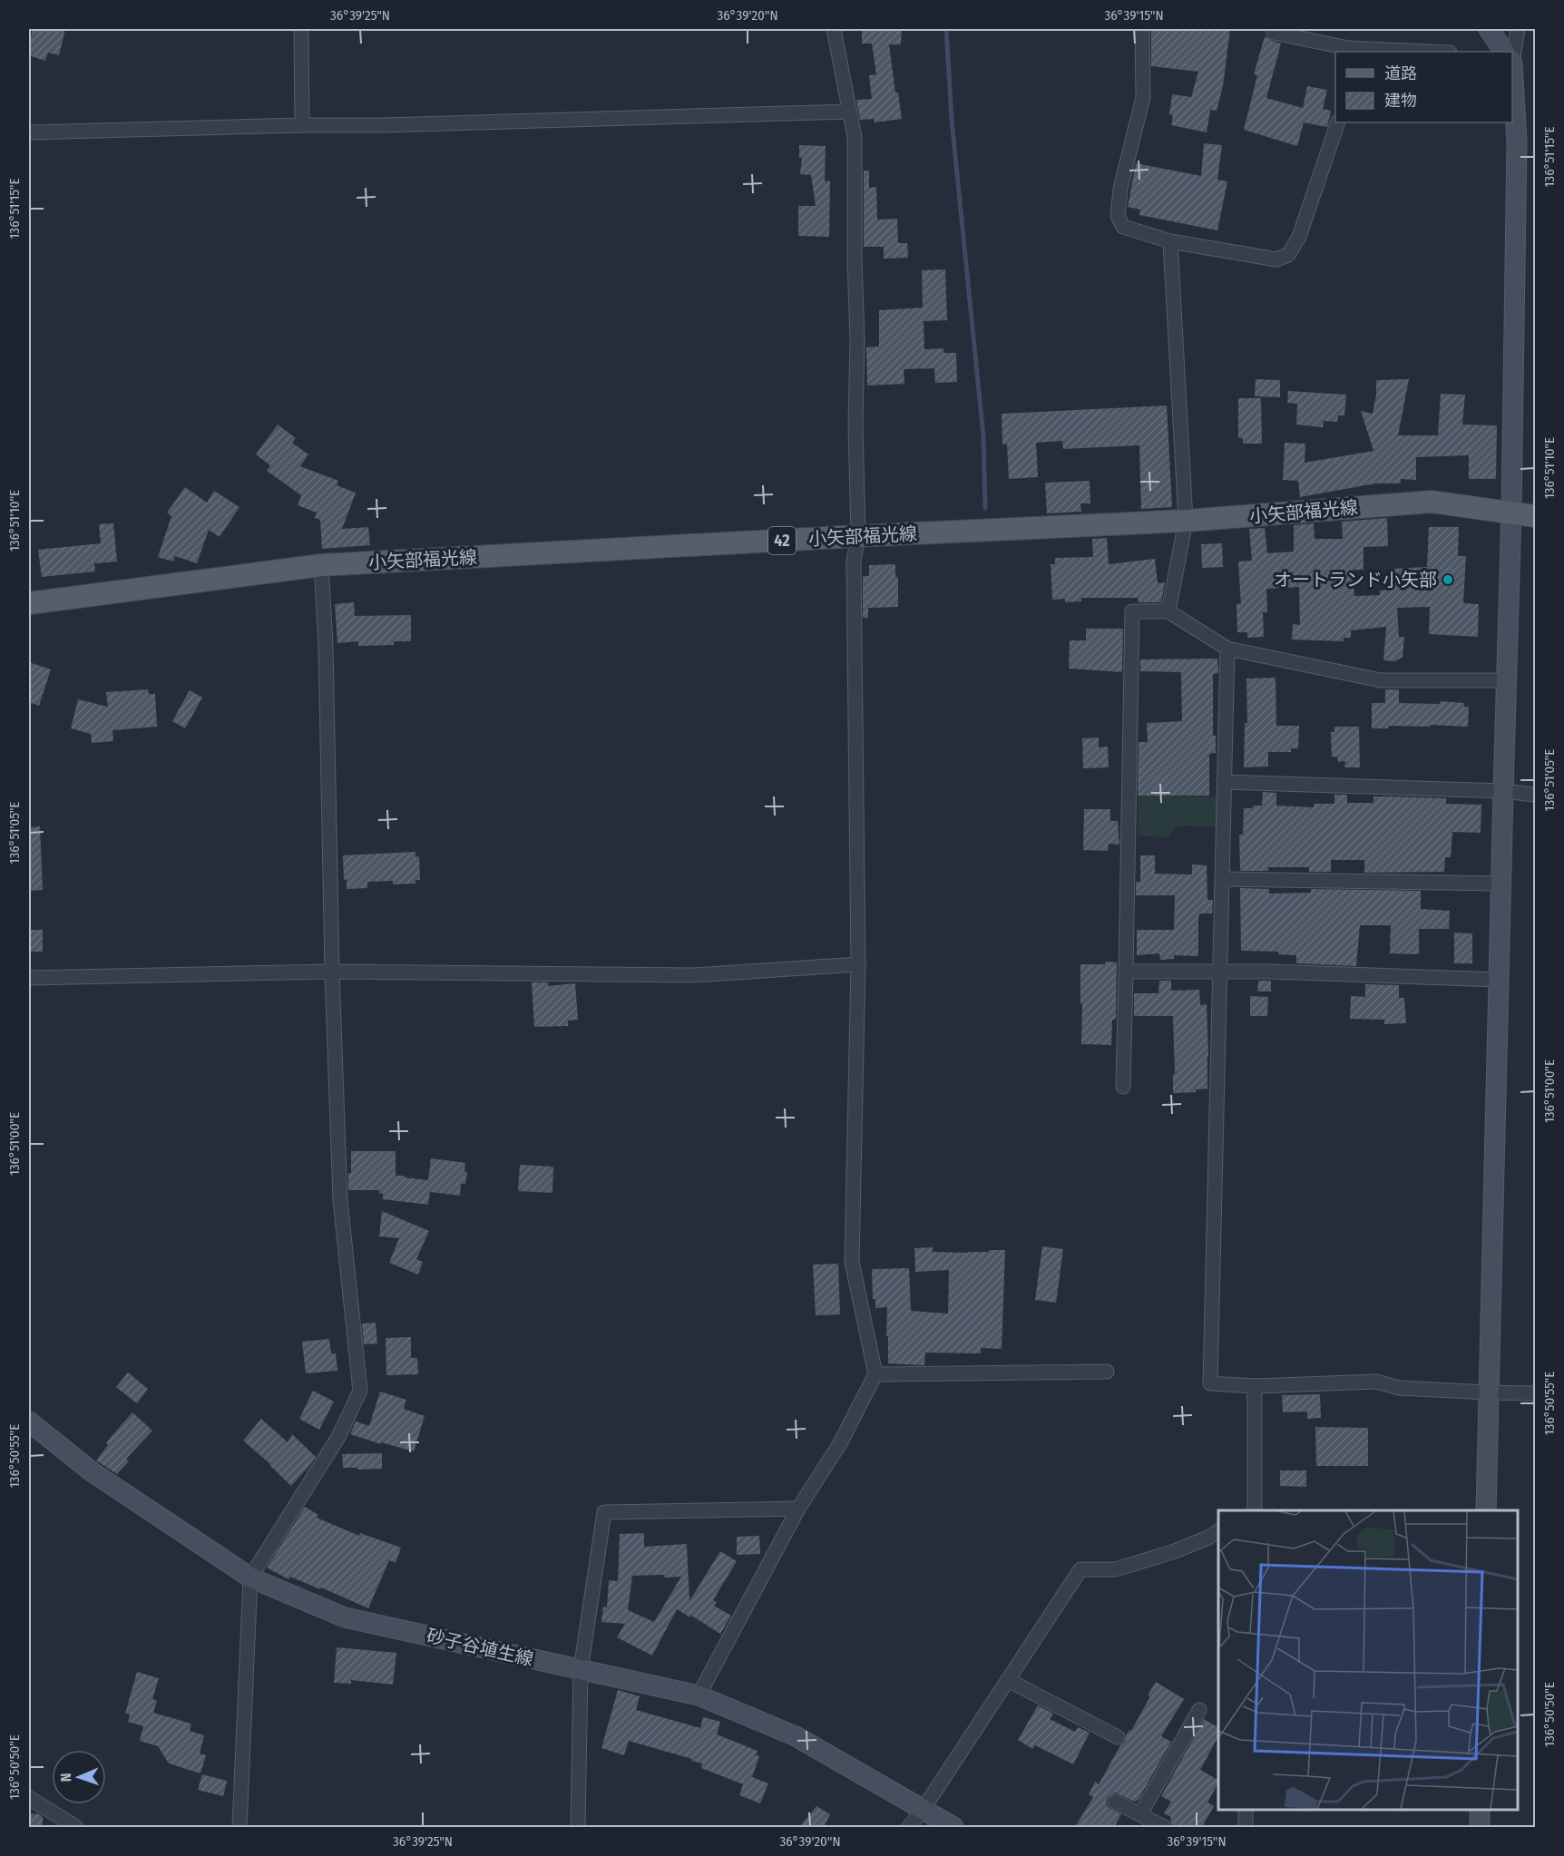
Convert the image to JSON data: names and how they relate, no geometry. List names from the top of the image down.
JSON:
{
  "streets": {
    "main road": ["小矢部福光線", "42"],
    "street": ["砂子谷埴生線"]
  },
  "places": ["オートランド小矢部"],
  "legend": ["道路", "建物"],
  "north": "left",
  "coordinates": [
    "36°39'25\"N",
    "36°39'20\"N",
    "36°39'15\"N",
    "136°51'15\"E",
    "136°51'10\"E",
    "136°51'05\"E",
    "136°51'00\"E",
    "136°50'55\"E",
    "136°50'50\"E"
  ]
}
